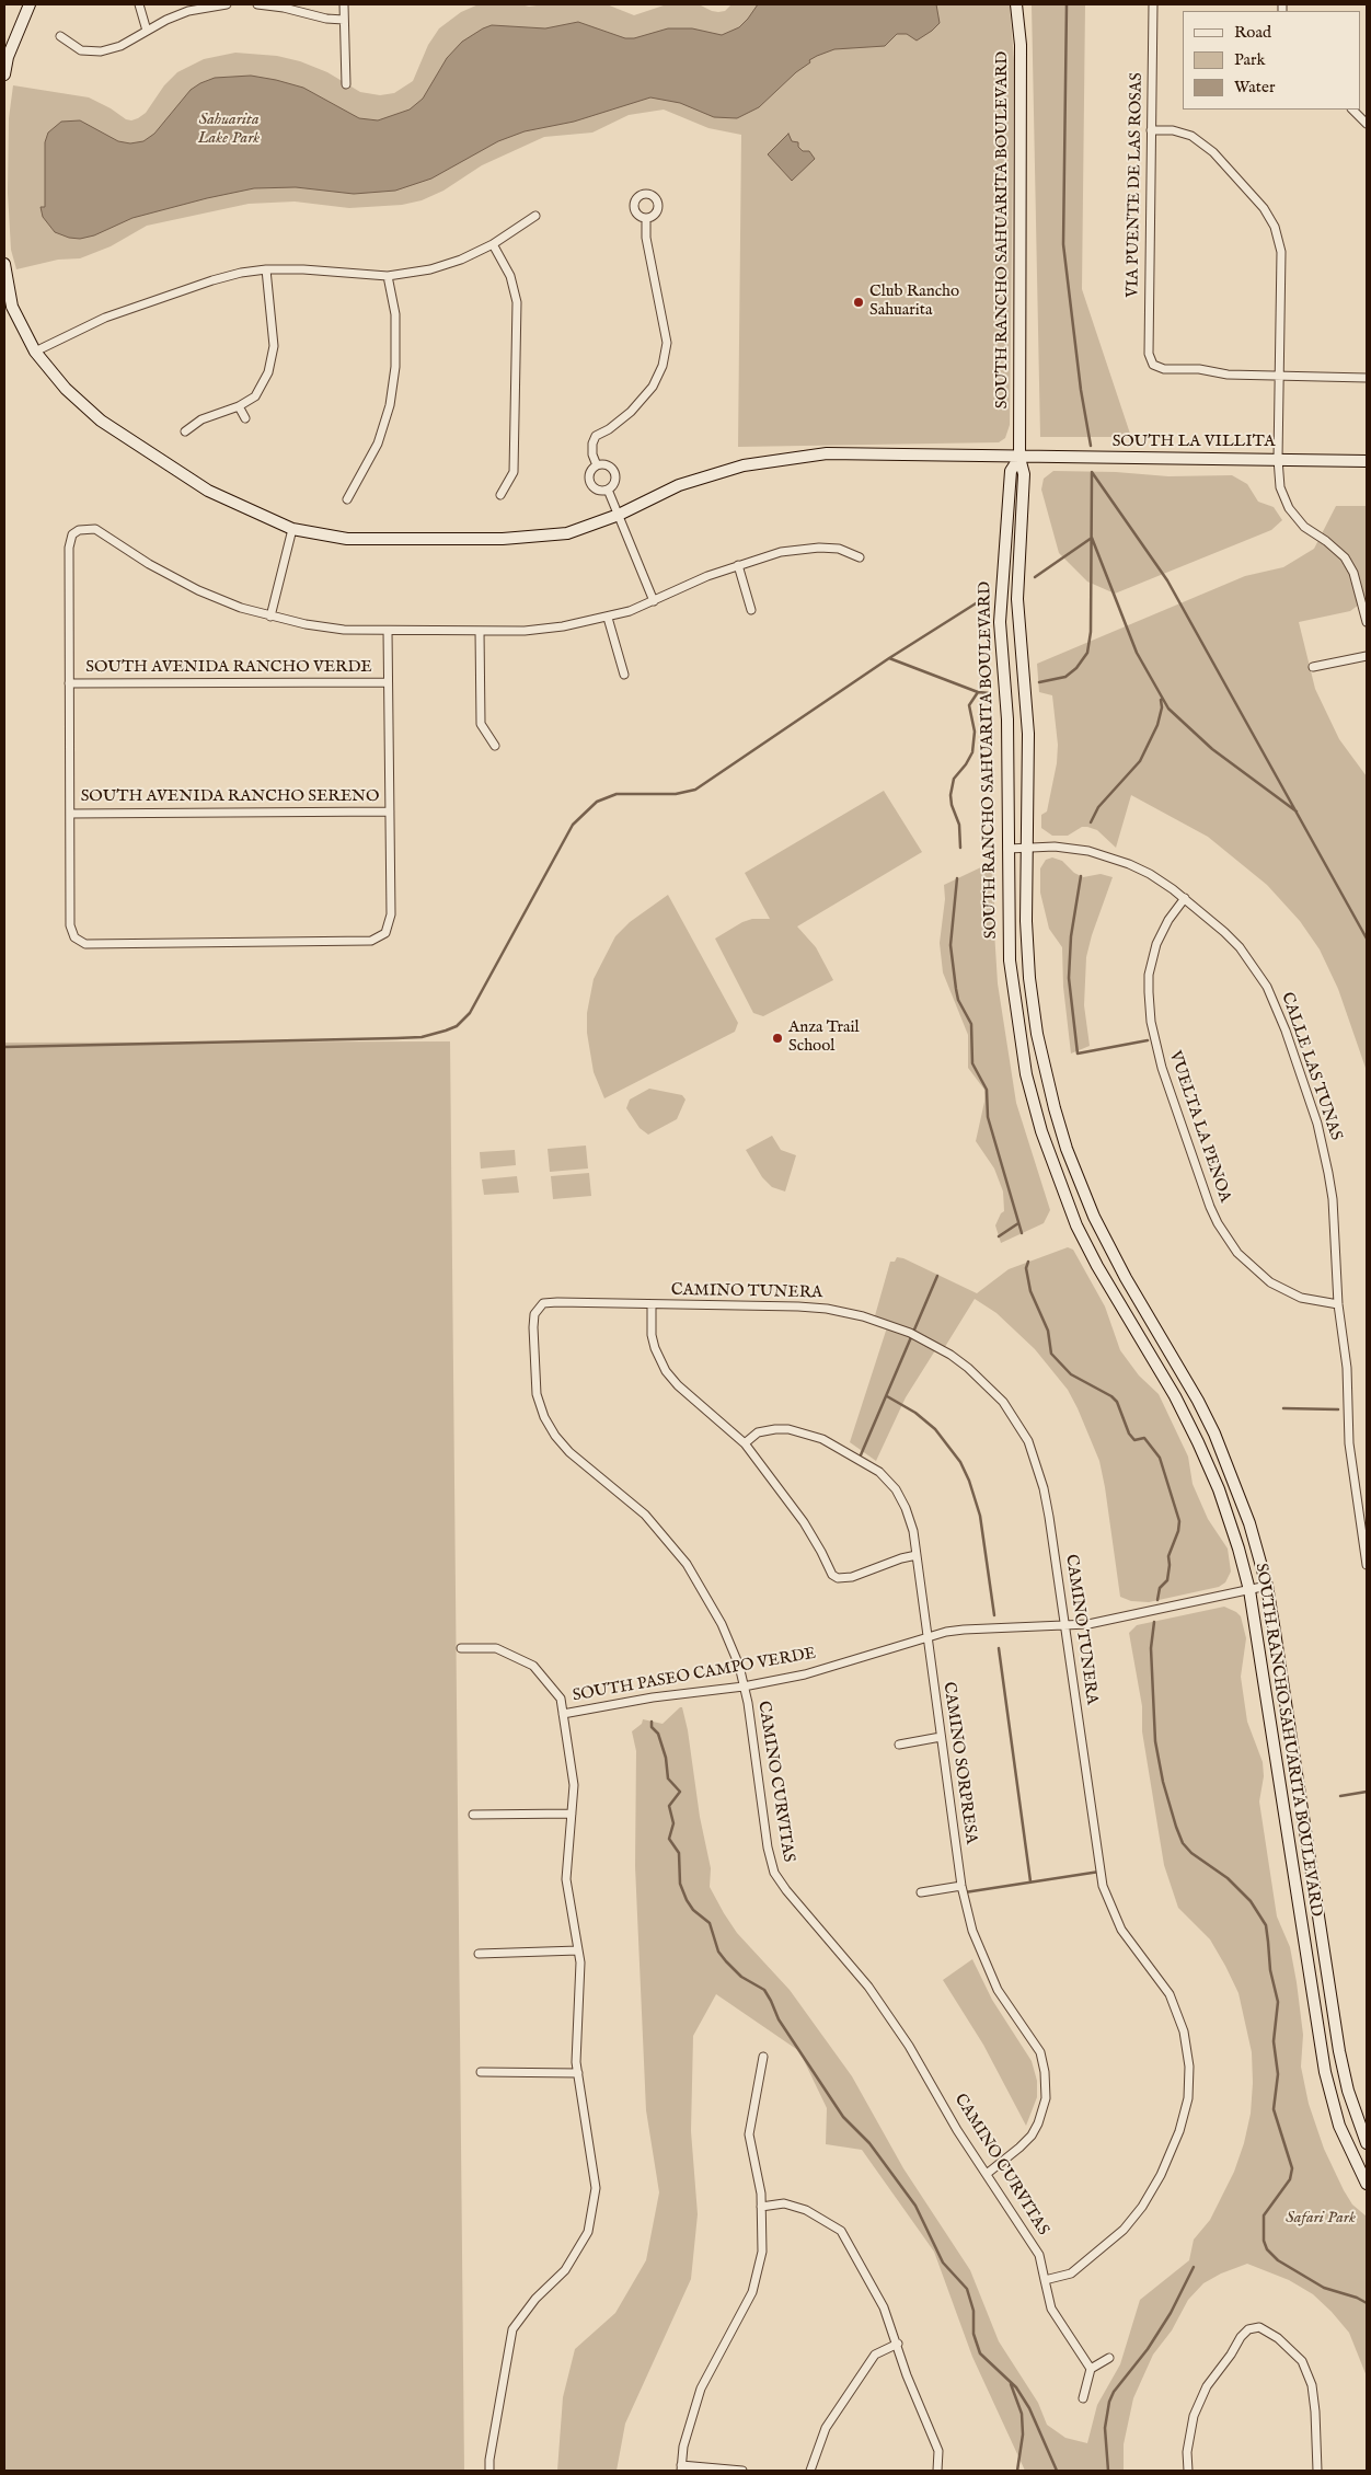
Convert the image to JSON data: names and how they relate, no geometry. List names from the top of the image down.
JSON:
{
  "streets": {
    "street": [
      "VIA PUENTE DE LAS ROSAS",
      "SOUTH RANCHO SAHUARITA BOULEVARD",
      "SOUTH LA VILLITA",
      "SOUTH AVENIDA RANCHO VERDE",
      "SOUTH AVENIDA RANCHO SERENO",
      "CALLE LAS TUNAS",
      "VUELTA LA PENOA",
      "CAMINO TUNERA",
      "SOUTH PASEO CAMPO VERDE",
      "CAMINO SORPRESA",
      "CAMINO CURVITAS"
    ]
  },
  "crossings": [
    ["SOUTH RANCHO SAHUARITA BOULEVARD", "SOUTH LA VILLITA"],
    ["SOUTH RANCHO SAHUARITA BOULEVARD", "CALLE LAS TUNAS"],
    ["SOUTH RANCHO SAHUARITA BOULEVARD", "SOUTH PASEO CAMPO VERDE"],
    ["CALLE LAS TUNAS", "VUELTA LA PENOA"],
    ["CAMINO TUNERA", "SOUTH PASEO CAMPO VERDE"],
    ["CAMINO TUNERA", "CAMINO CURVITAS"],
    ["SOUTH PASEO CAMPO VERDE", "CAMINO SORPRESA"],
    ["SOUTH PASEO CAMPO VERDE", "CAMINO CURVITAS"],
    ["CAMINO SORPRESA", "CAMINO CURVITAS"]
  ],
  "parks": ["Sahuarita Lake Park", "Safari Park"],
  "places": ["Club Rancho Sahuarita", "Anza Trail School"],
  "legend": ["Road", "Park", "Water"]
}
